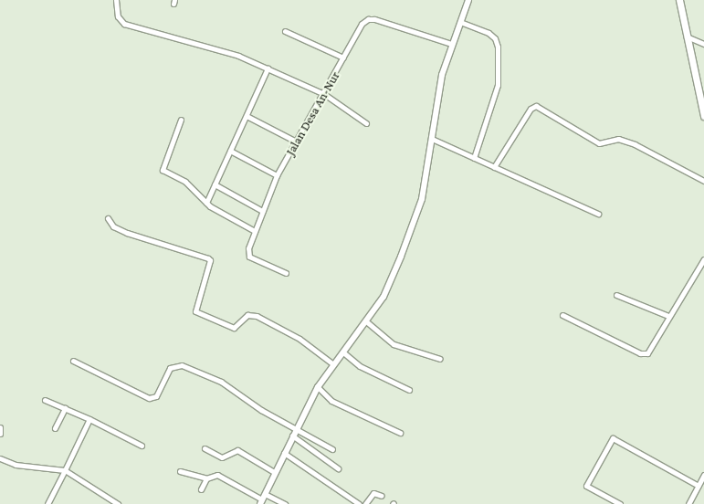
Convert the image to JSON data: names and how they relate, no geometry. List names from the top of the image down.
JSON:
{
  "streets": {
    "street": ["Jalan Desa An-Nur"]
  }
}
